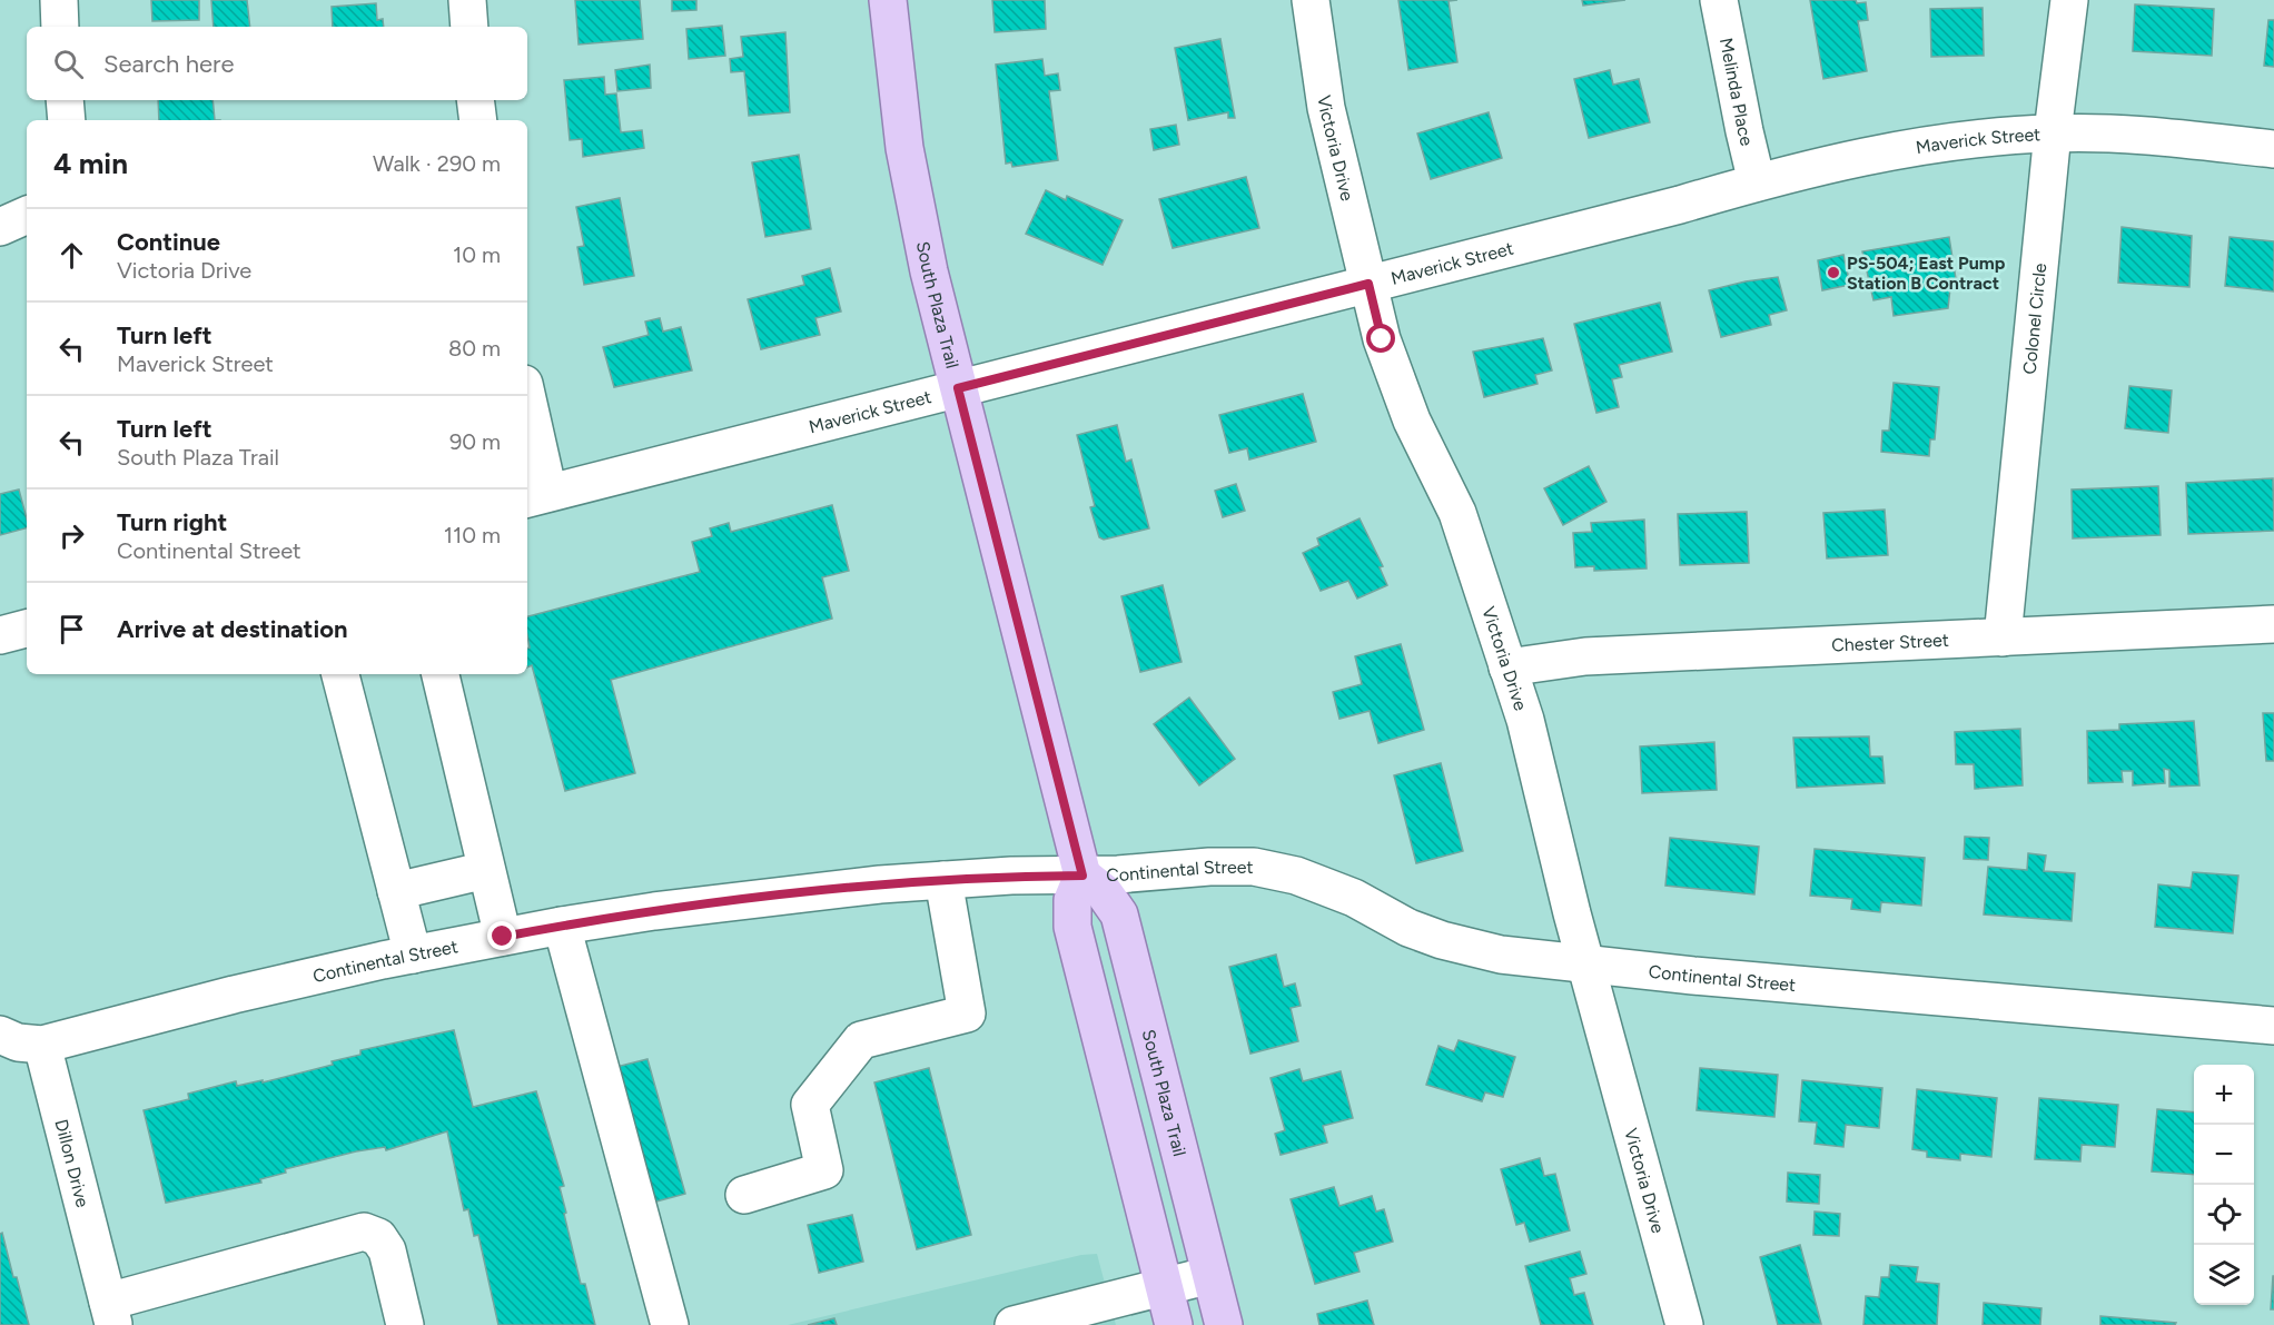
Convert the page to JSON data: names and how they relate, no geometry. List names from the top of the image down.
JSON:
{
  "streets": {
    "main road": ["South Plaza Trail"],
    "street": [
      "Melinda Place",
      "Maverick Street",
      "Victoria Drive",
      "Colonel Circle",
      "Chester Street",
      "Continental Street",
      "Dillon Drive"
    ]
  },
  "crossings": [
    ["Melinda Place", "Maverick Street"],
    ["Maverick Street", "Victoria Drive"],
    ["Maverick Street", "South Plaza Trail"],
    ["Maverick Street", "Colonel Circle"],
    ["Victoria Drive", "Chester Street"],
    ["Victoria Drive", "Continental Street"],
    ["South Plaza Trail", "Continental Street"],
    ["Colonel Circle", "Chester Street"],
    ["Continental Street", "Dillon Drive"]
  ],
  "places": ["PS-504; East Pump Station B Contract"],
  "page": {
    "search": "Search here",
    "heading": ["4 min", "Walk · 290 m"],
    "list": [
      ["Continue", "Victoria Drive", "10 m"],
      ["Turn left", "Maverick Street", "80 m"],
      ["Turn left", "South Plaza Trail", "90 m"],
      ["Turn right", "Continental Street", "110 m"],
      "Arrive at destination"
    ],
    "map_buttons": ["+", "−"]
  }
}
